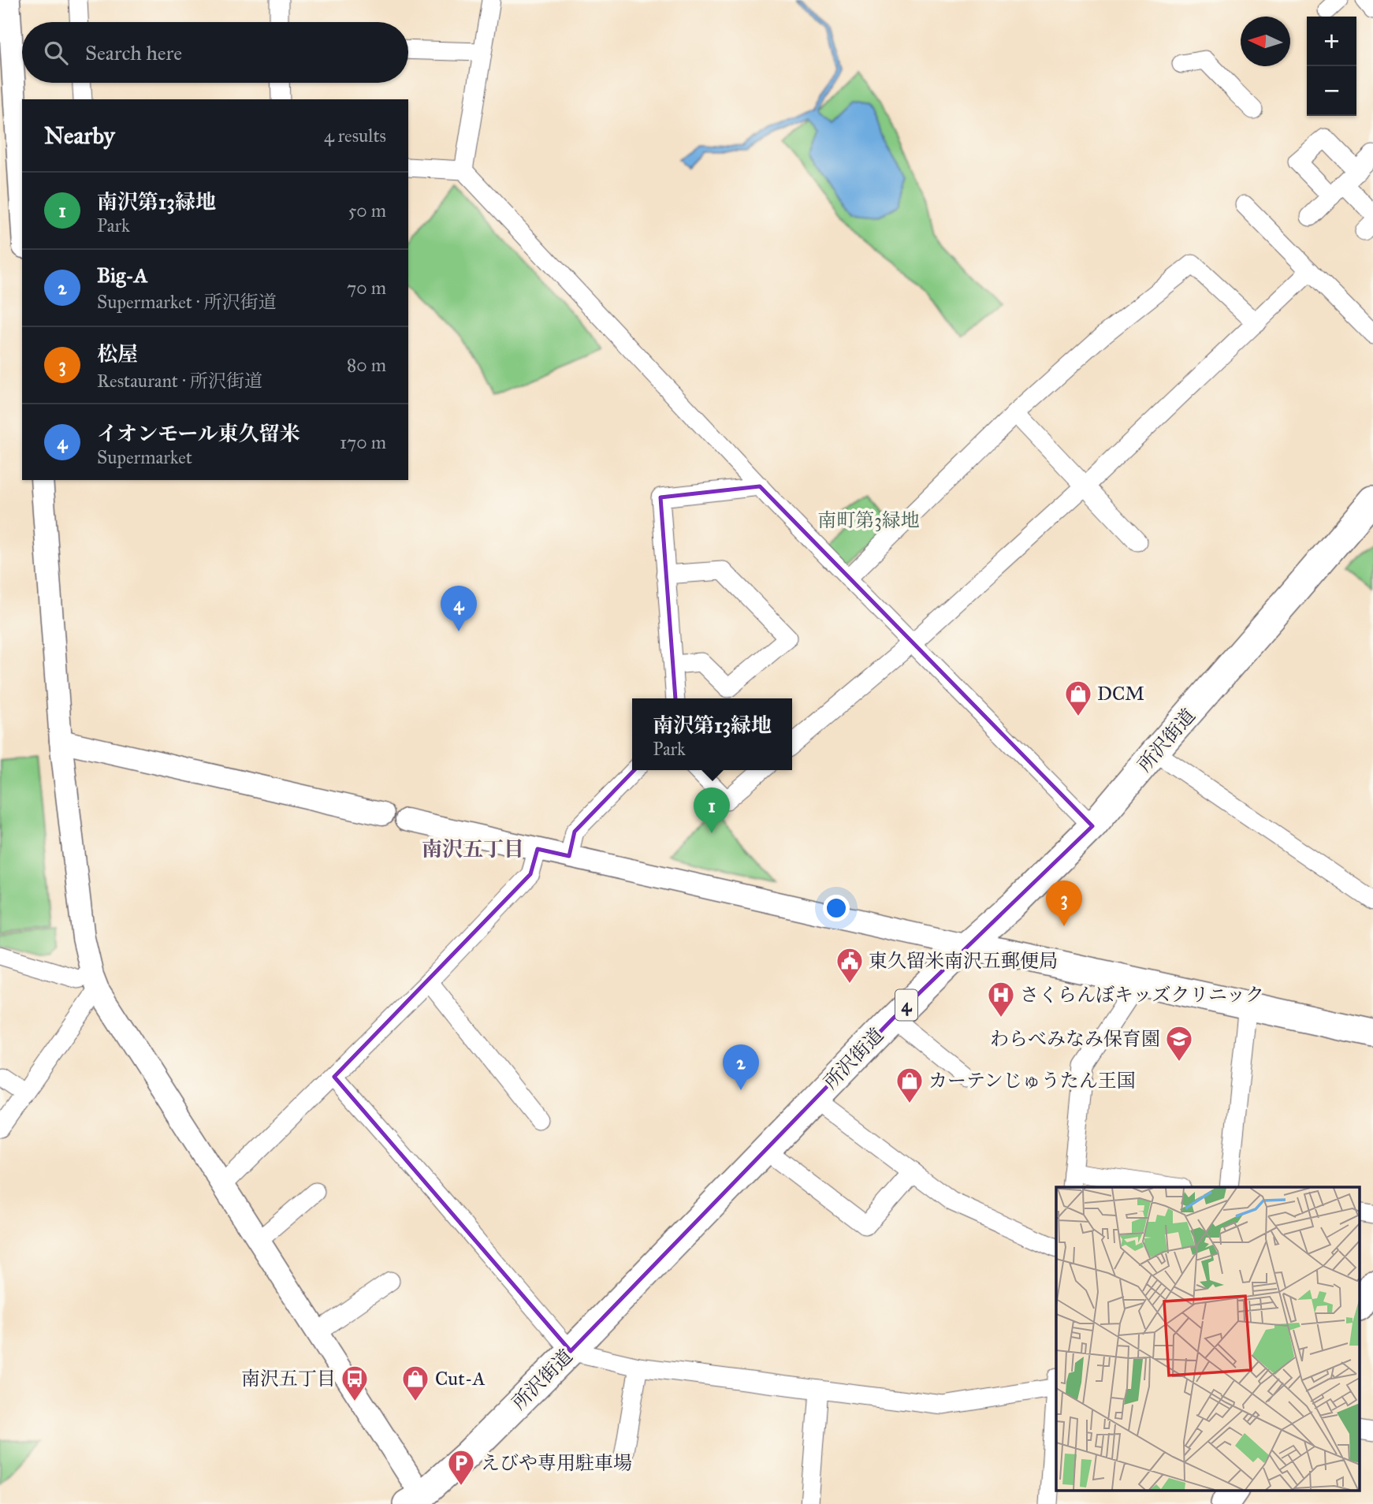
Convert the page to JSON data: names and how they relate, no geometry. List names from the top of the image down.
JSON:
{
  "streets": {
    "main road": ["所沢街道", "4"]
  },
  "districts": ["南沢五丁目"],
  "parks": ["南町第3緑地"],
  "places": {
    "shop": ["DCM", "カーテンじゅうたん王国", "Cut-A"],
    "public building": ["東久留米南沢五郵便局"],
    "hospital": ["さくらんぼキッズクリニック"],
    "school or university": ["わらべみなみ保育園"],
    "bus stop": ["南沢五丁目"],
    "parking": ["えびや専用駐車場"]
  },
  "north": "left",
  "page": {
    "map_buttons": ["+", "−"],
    "search": "Search here",
    "heading": ["Nearby", "4 results"],
    "list": [
      {
        "mark": "1",
        "name": "南沢第13緑地",
        "note": "Park",
        "value": "50 m"
      },
      {
        "mark": "2",
        "name": "Big-A",
        "note": "Supermarket · 所沢街道",
        "value": "70 m"
      },
      {
        "mark": "3",
        "name": "松屋",
        "note": "Restaurant · 所沢街道",
        "value": "80 m"
      },
      {
        "mark": "4",
        "name": "イオンモール東久留米",
        "note": "Supermarket",
        "value": "170 m"
      }
    ],
    "pins": [
      "4",
      "1",
      "3",
      "2"
    ],
    "popup": ["南沢第13緑地", "Park"]
  }
}
